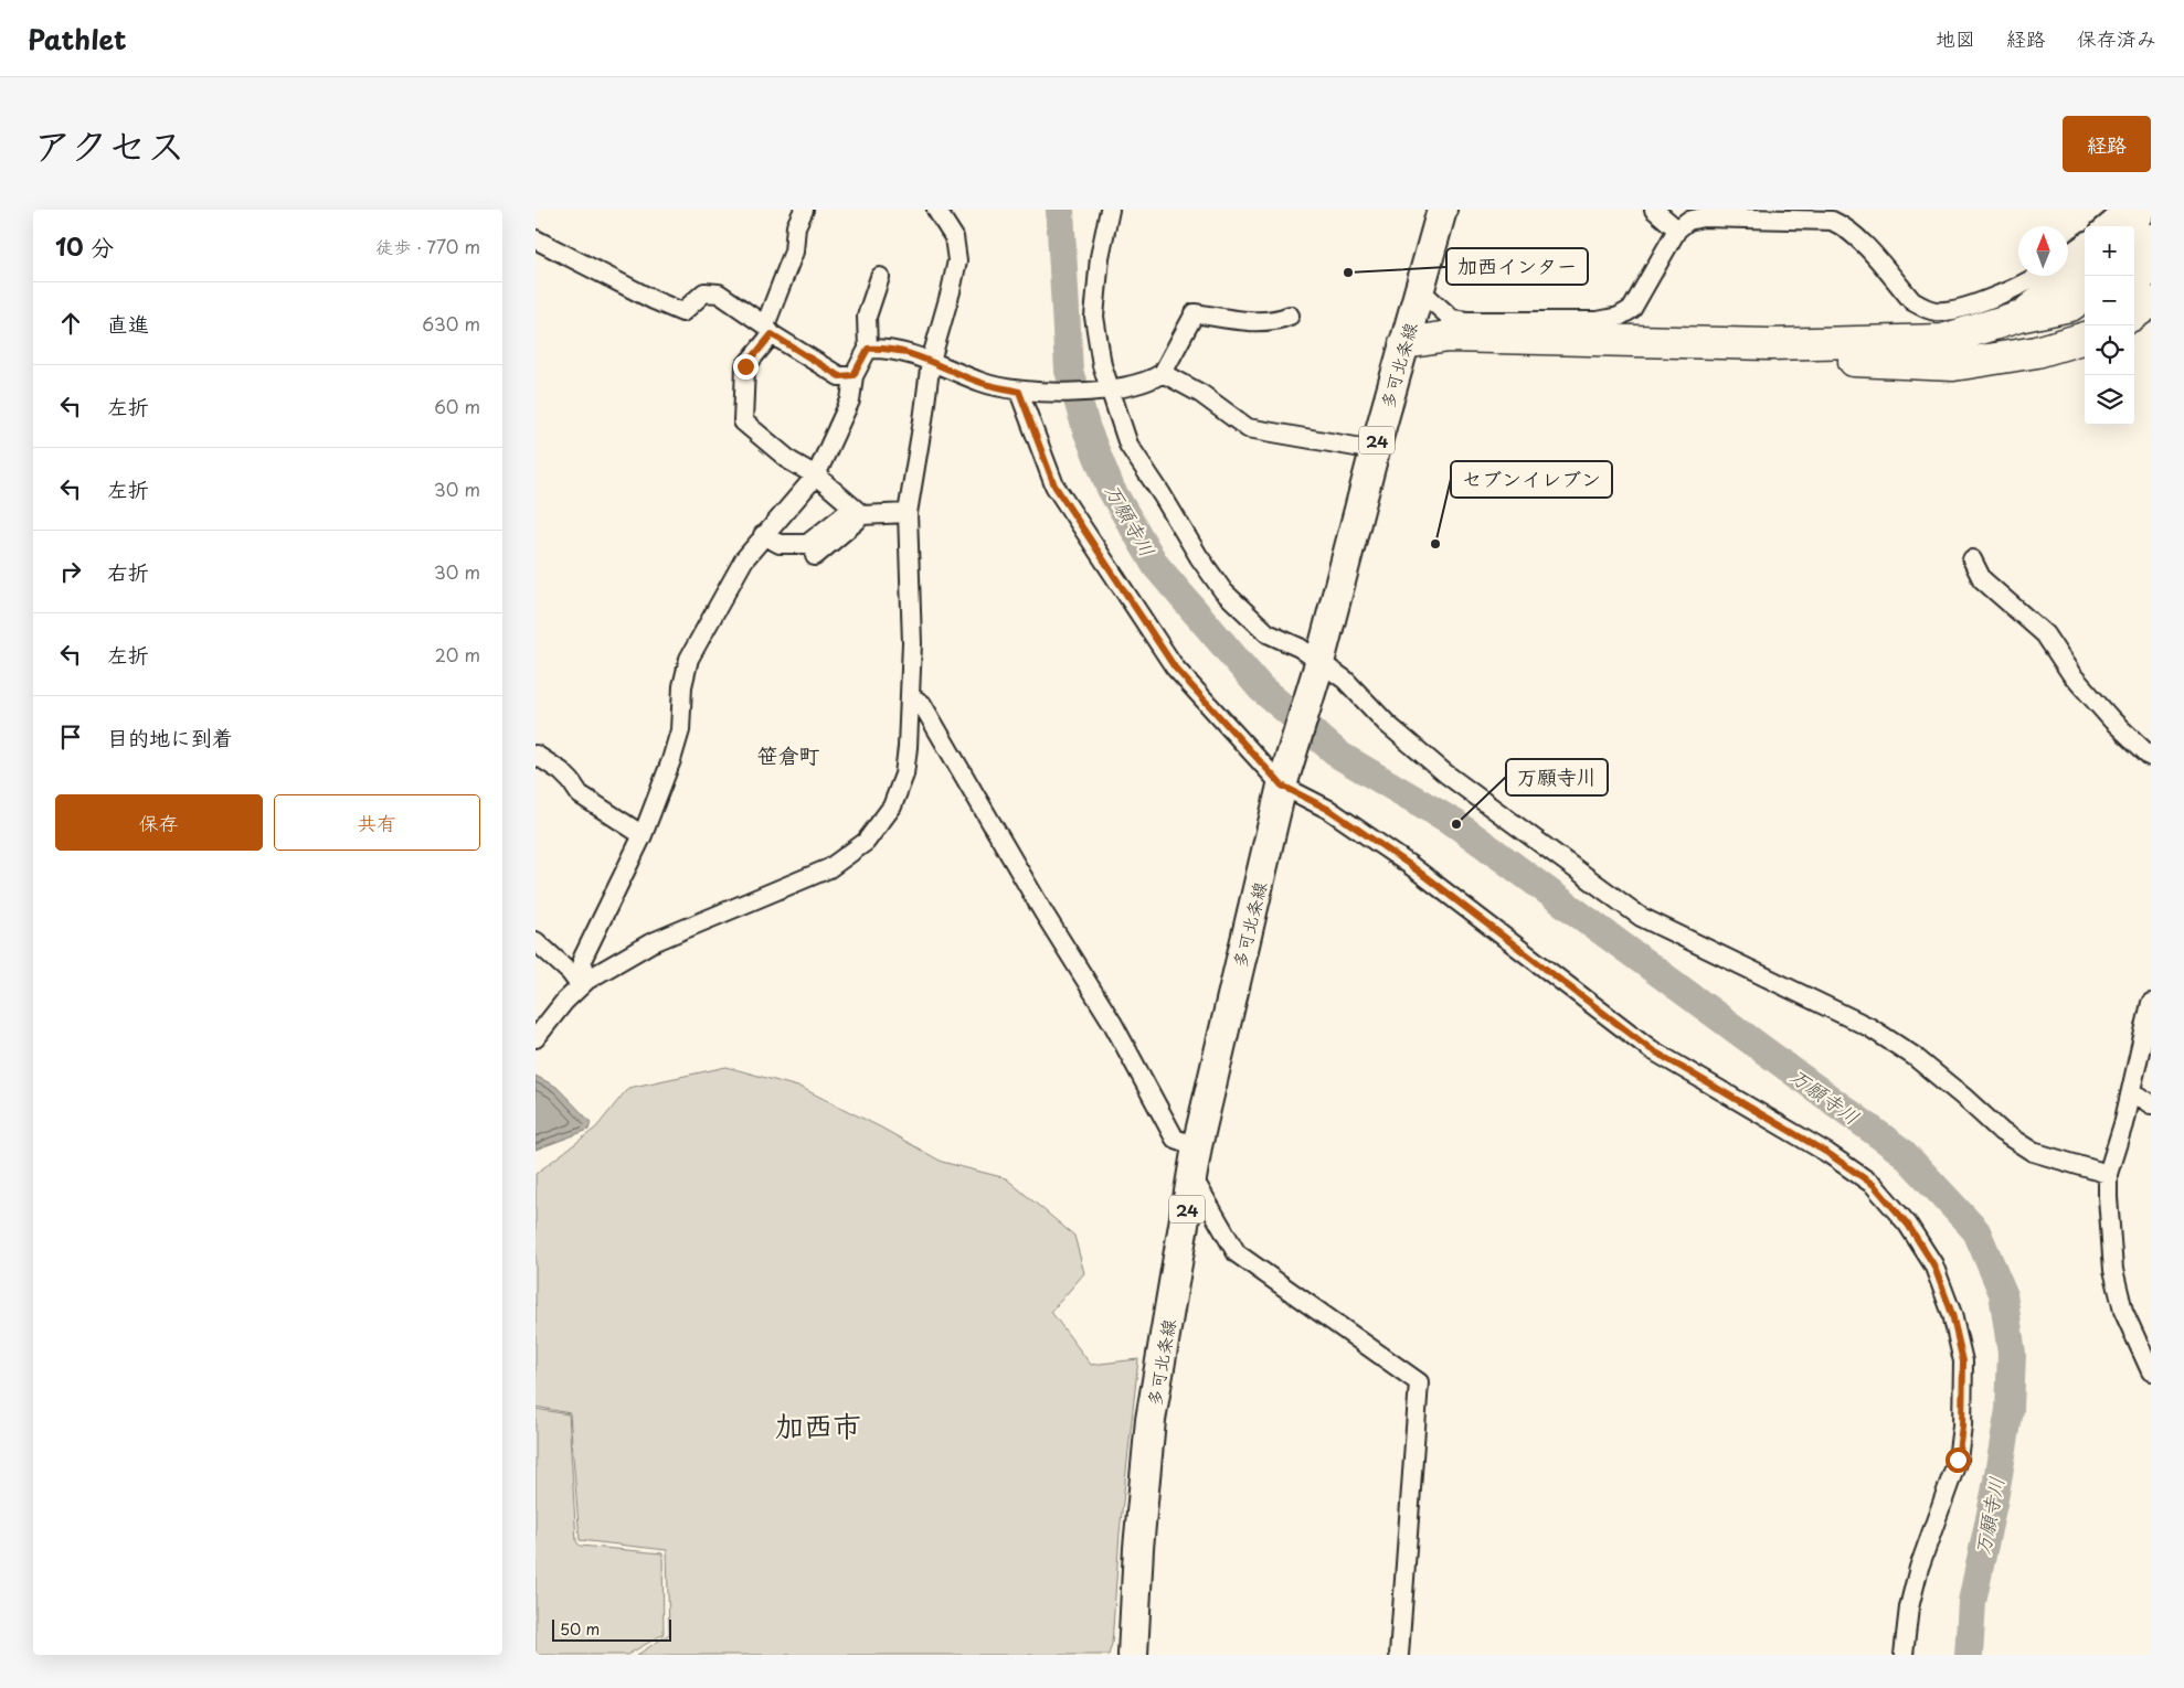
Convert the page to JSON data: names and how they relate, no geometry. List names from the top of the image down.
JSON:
{
  "streets": {
    "main road": ["多可北条線", "24"]
  },
  "districts": ["笹倉町", "加西市"],
  "water": ["万願寺川"],
  "places": ["加西インター", "セブンイレブン", "万願寺川"],
  "scale_bar": "50 m",
  "north": "top",
  "page": {
    "header": "Pathlet",
    "nav": ["地図", "経路", "保存済み"],
    "title": "アクセス",
    "buttons": [
      "経路",
      ["保存", "共有"]
    ],
    "heading": ["10 分", "徒歩 · 770 m"],
    "map_buttons": ["+", "−"],
    "list": [
      ["直進", "630 m"],
      ["左折", "60 m"],
      ["左折", "30 m"],
      ["右折", "30 m"],
      ["左折", "20 m"],
      "目的地に到着"
    ],
    "scale": "50 m"
  }
}
